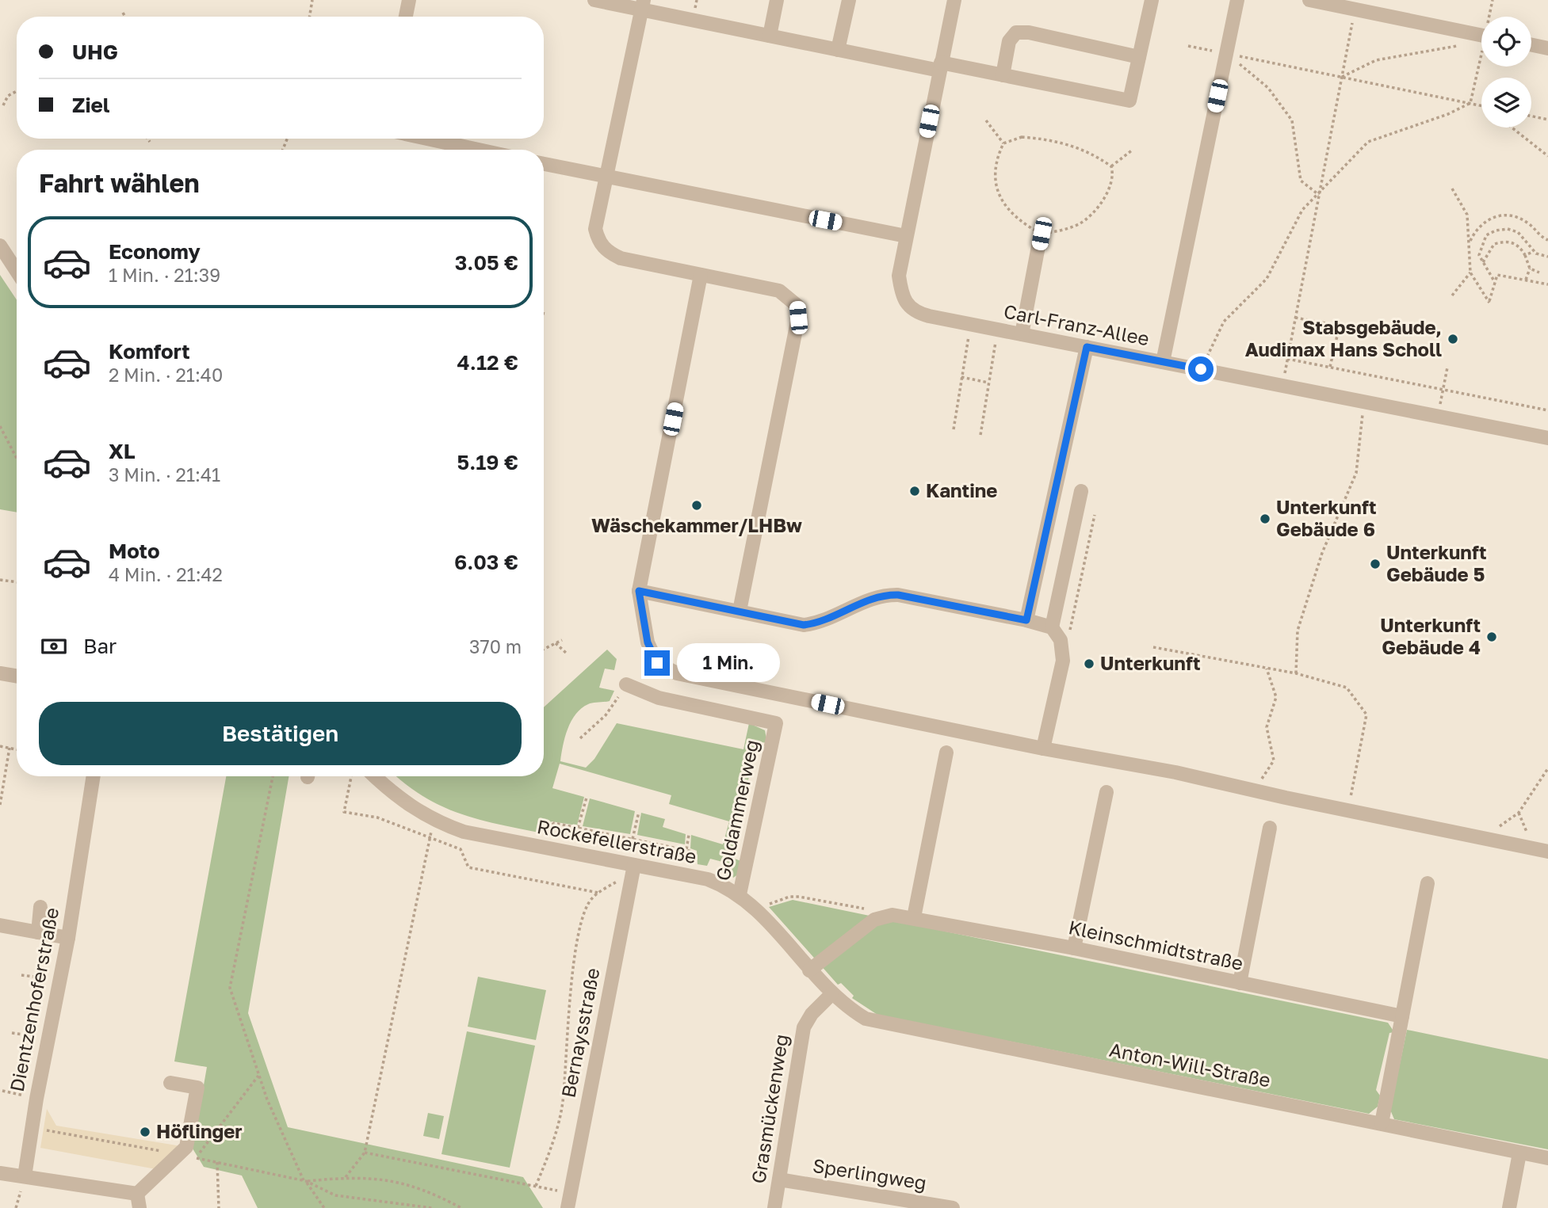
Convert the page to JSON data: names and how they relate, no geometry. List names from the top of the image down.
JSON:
{
  "streets": {
    "street": [
      "Carl-Franz-Allee",
      "Goldammerweg",
      "Rockefellerstraße",
      "Kleinschmidtstraße",
      "Dientzenhoferstraße",
      "Bernaysstraße",
      "Anton-Will-Straße",
      "Grasmückenweg",
      "Sperlingweg"
    ]
  },
  "crossings": [
    ["Goldammerweg", "Rockefellerstraße"],
    ["Rockefellerstraße", "Kleinschmidtstraße"],
    ["Rockefellerstraße", "Bernaysstraße"],
    ["Rockefellerstraße", "Anton-Will-Straße"],
    ["Rockefellerstraße", "Grasmückenweg"],
    ["Anton-Will-Straße", "Grasmückenweg"],
    ["Grasmückenweg", "Sperlingweg"]
  ],
  "places": [
    "Stabsgebäude, Audimax Hans Scholl",
    "Kantine",
    "Wäschekammer/LHBw",
    "Unterkunft Gebäude 6",
    "Unterkunft Gebäude 5",
    "Unterkunft Gebäude 4",
    "Unterkunft",
    "Höflinger"
  ],
  "page": {
    "banner": ["UHG", "Ziel"],
    "heading": "Fahrt wählen",
    "list": [
      {
        "name": "Economy",
        "note": "1 Min. · 21:39",
        "value": "3.05 €"
      },
      {
        "name": "Komfort",
        "note": "2 Min. · 21:40",
        "value": "4.12 €"
      },
      {
        "name": "XL",
        "note": "3 Min. · 21:41",
        "value": "5.19 €"
      },
      {
        "name": "Moto",
        "note": "4 Min. · 21:42",
        "value": "6.03 €"
      }
    ],
    "pay": ["Bar", "370 m"],
    "bubble": "1 Min.",
    "buttons": "Bestätigen"
  }
}
